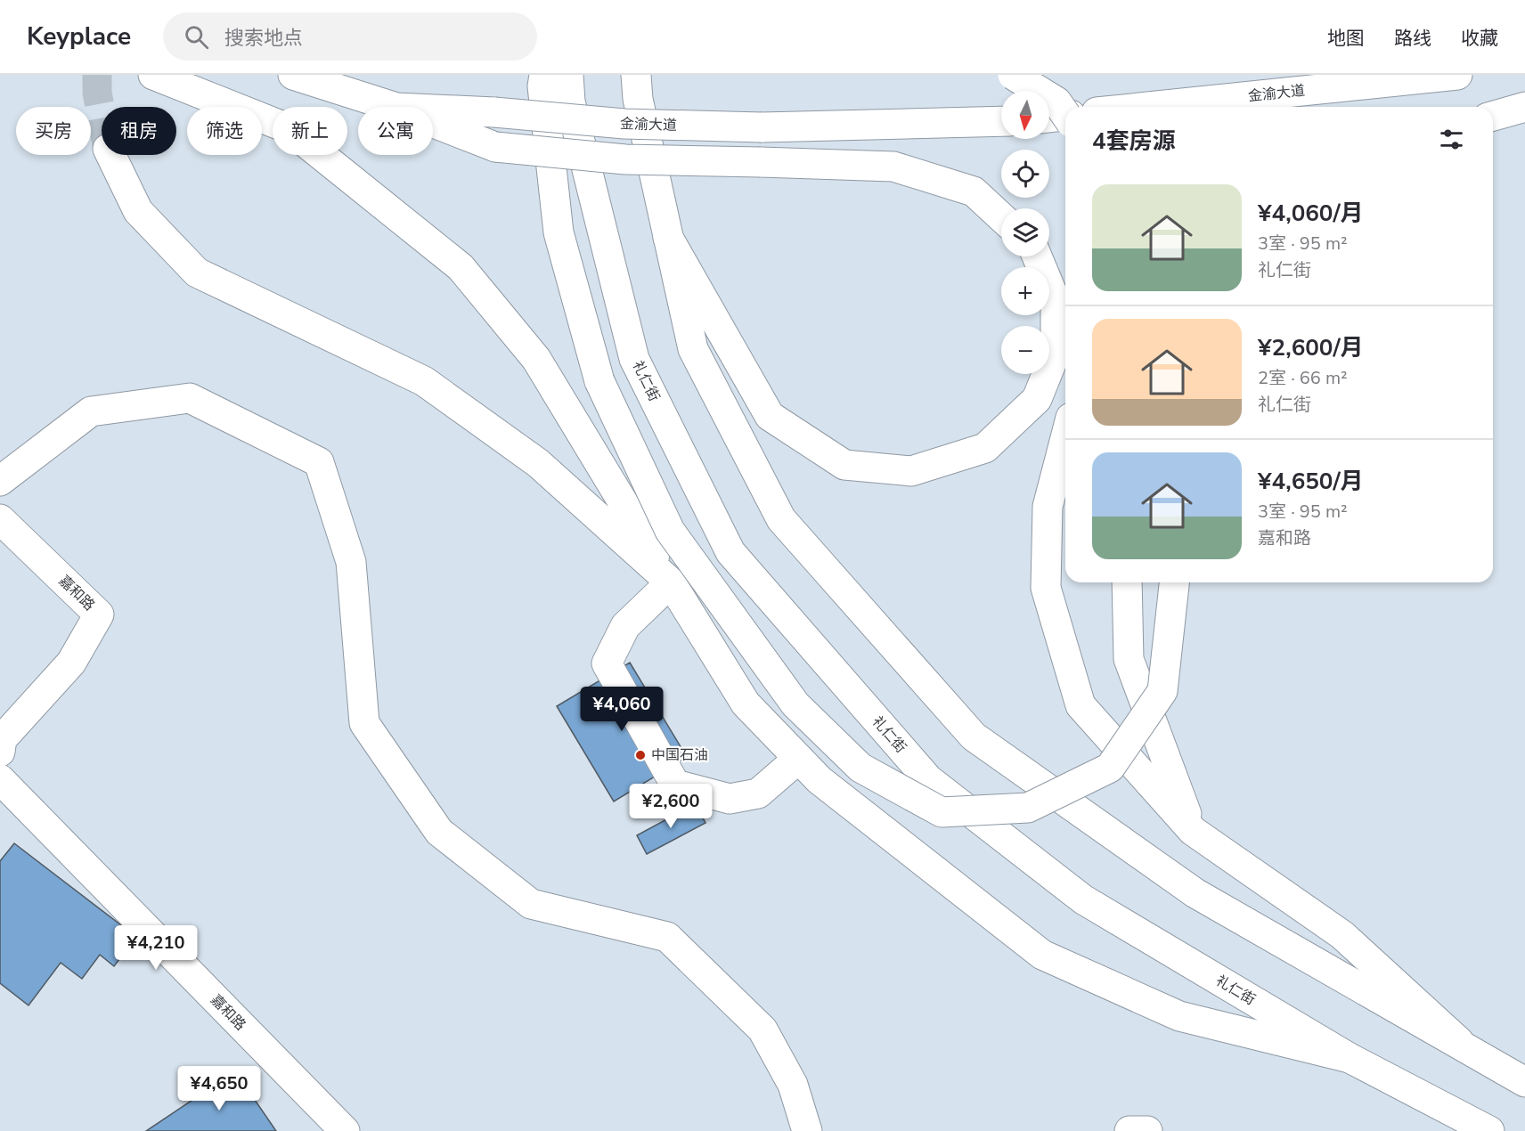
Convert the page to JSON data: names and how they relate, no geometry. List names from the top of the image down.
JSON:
{
  "streets": {
    "main road": ["金渝大道", "礼仁街", "嘉和路"]
  },
  "places": ["中国石油"],
  "north": "bottom",
  "page": {
    "header": "Keyplace",
    "search": "搜索地点",
    "nav": ["地图", "路线", "收藏"],
    "map_buttons": ["+", "−"],
    "chip": [
      "买房",
      "租房",
      "筛选",
      "新上",
      "公寓"
    ],
    "heading": "4套房源",
    "list": [
      {
        "name": "¥4,060/月",
        "note": "3室 · 95 m² · 礼仁街"
      },
      {
        "name": "¥2,600/月",
        "note": "2室 · 66 m² · 礼仁街"
      },
      {
        "name": "¥4,650/月",
        "note": "3室 · 95 m² · 嘉和路"
      }
    ],
    "price": [
      "¥4,060",
      "¥2,600",
      "¥4,210",
      "¥4,650"
    ]
  }
}
